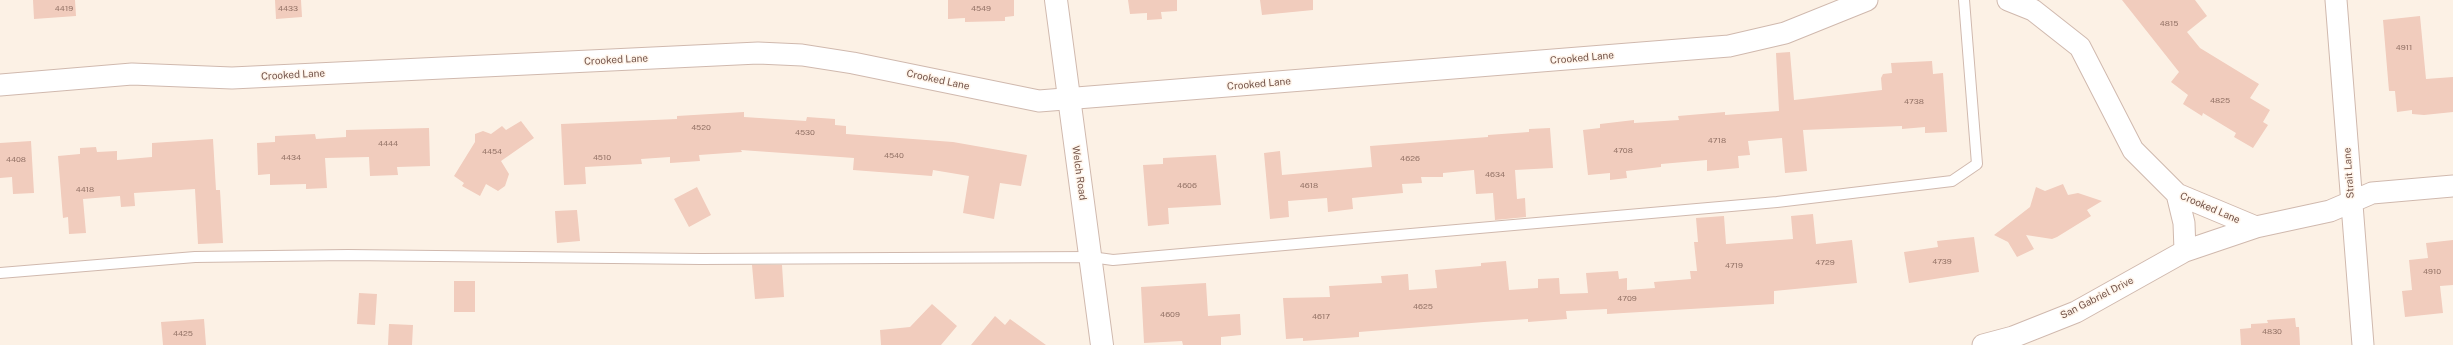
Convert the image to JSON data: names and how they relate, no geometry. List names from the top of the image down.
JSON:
{
  "streets": {
    "street": [
      "Crooked Lane",
      "Welch Road",
      "Strait Lane",
      "San Gabriel Drive"
    ]
  },
  "crossings": [
    ["Crooked Lane", "Welch Road"],
    ["Crooked Lane", "San Gabriel Drive"]
  ],
  "house_numbers": [
    "4419",
    "4433",
    "4549",
    "4815",
    "4911",
    "4825",
    "4738",
    "4520",
    "4530",
    "4718",
    "4444",
    "4708",
    "4454",
    "4540",
    "4434",
    "4510",
    "4626",
    "4408",
    "4634",
    "4606",
    "4618",
    "4418",
    "4739",
    "4729",
    "4719",
    "4910",
    "4709",
    "4625",
    "4609",
    "4617",
    "4830",
    "4425"
  ]
}
